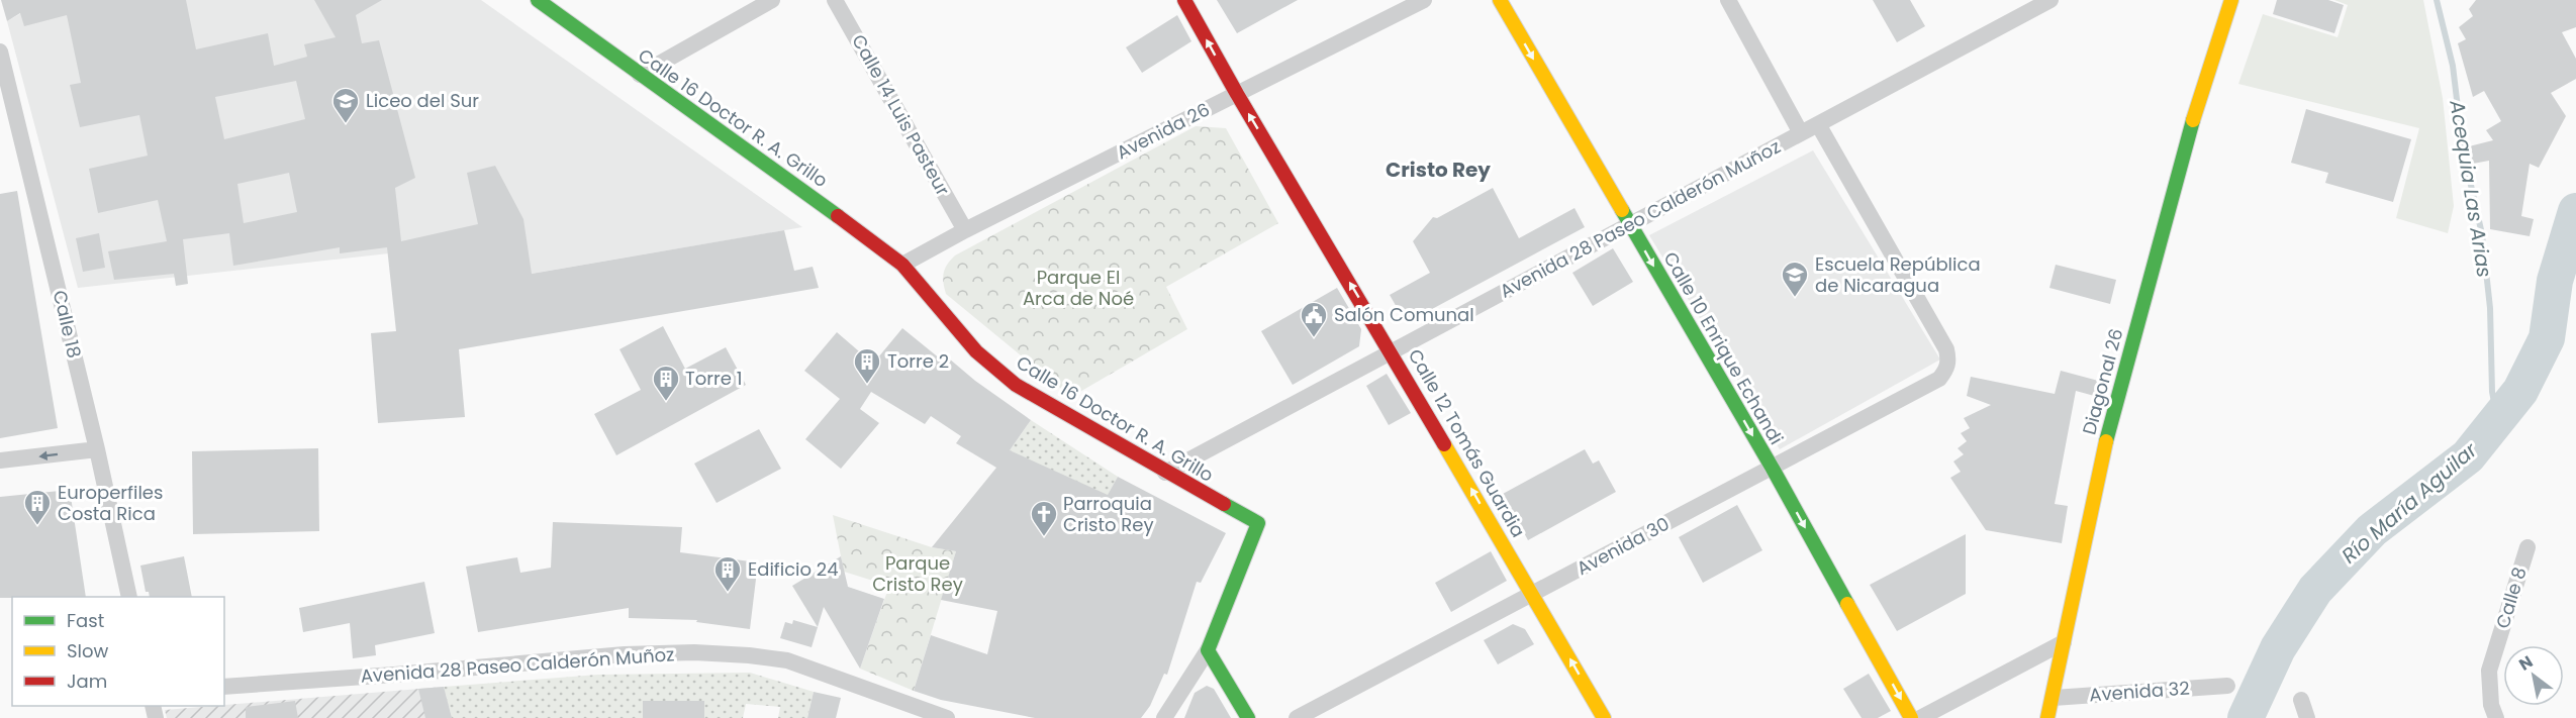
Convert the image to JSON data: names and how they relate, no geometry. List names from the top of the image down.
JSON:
{
  "streets": {
    "street": [
      "Calle 14 Luis Pasteur",
      "Calle 16 Doctor R. A. Grillo",
      "Avenida 26",
      "Avenida 28 Paseo Calderón Muñoz",
      "Calle 18",
      "Calle 10 Enrique Echandi",
      "Diagonal 26",
      "Calle 12 Tomás Guardia",
      "Avenida 30",
      "Calle 8",
      "Avenida 32"
    ]
  },
  "crossings": [
    ["Calle 14 Luis Pasteur", "Avenida 26"],
    ["Calle 16 Doctor R. A. Grillo", "Avenida 26"],
    ["Calle 16 Doctor R. A. Grillo", "Avenida 28 Paseo Calderón Muñoz"],
    ["Avenida 26", "Calle 12 Tomás Guardia"],
    ["Avenida 28 Paseo Calderón Muñoz", "Calle 10 Enrique Echandi"],
    ["Avenida 28 Paseo Calderón Muñoz", "Calle 12 Tomás Guardia"],
    ["Avenida 28 Paseo Calderón Muñoz", "Avenida 30"],
    ["Calle 10 Enrique Echandi", "Avenida 30"],
    ["Diagonal 26", "Avenida 32"],
    ["Calle 12 Tomás Guardia", "Avenida 30"]
  ],
  "one_way": ["Calle 10 Enrique Echandi", "Calle 12 Tomás Guardia"],
  "districts": ["Cristo Rey"],
  "water": ["Acequia Las Arias", "Río María Aguilar"],
  "parks": ["Parque El Arca de Noé", "Parque Cristo Rey"],
  "places": {
    "school or university": ["Liceo del Sur", "Escuela República de Nicaragua"],
    "public building": ["Salón Comunal"],
    "building": [
      "Torre 2",
      "Torre 1",
      "Europerfiles Costa Rica",
      "Edificio 24"
    ],
    "church": ["Parroquia Cristo Rey"]
  },
  "legend": ["Fast", "Slow", "Jam"],
  "north": "top left"
}
